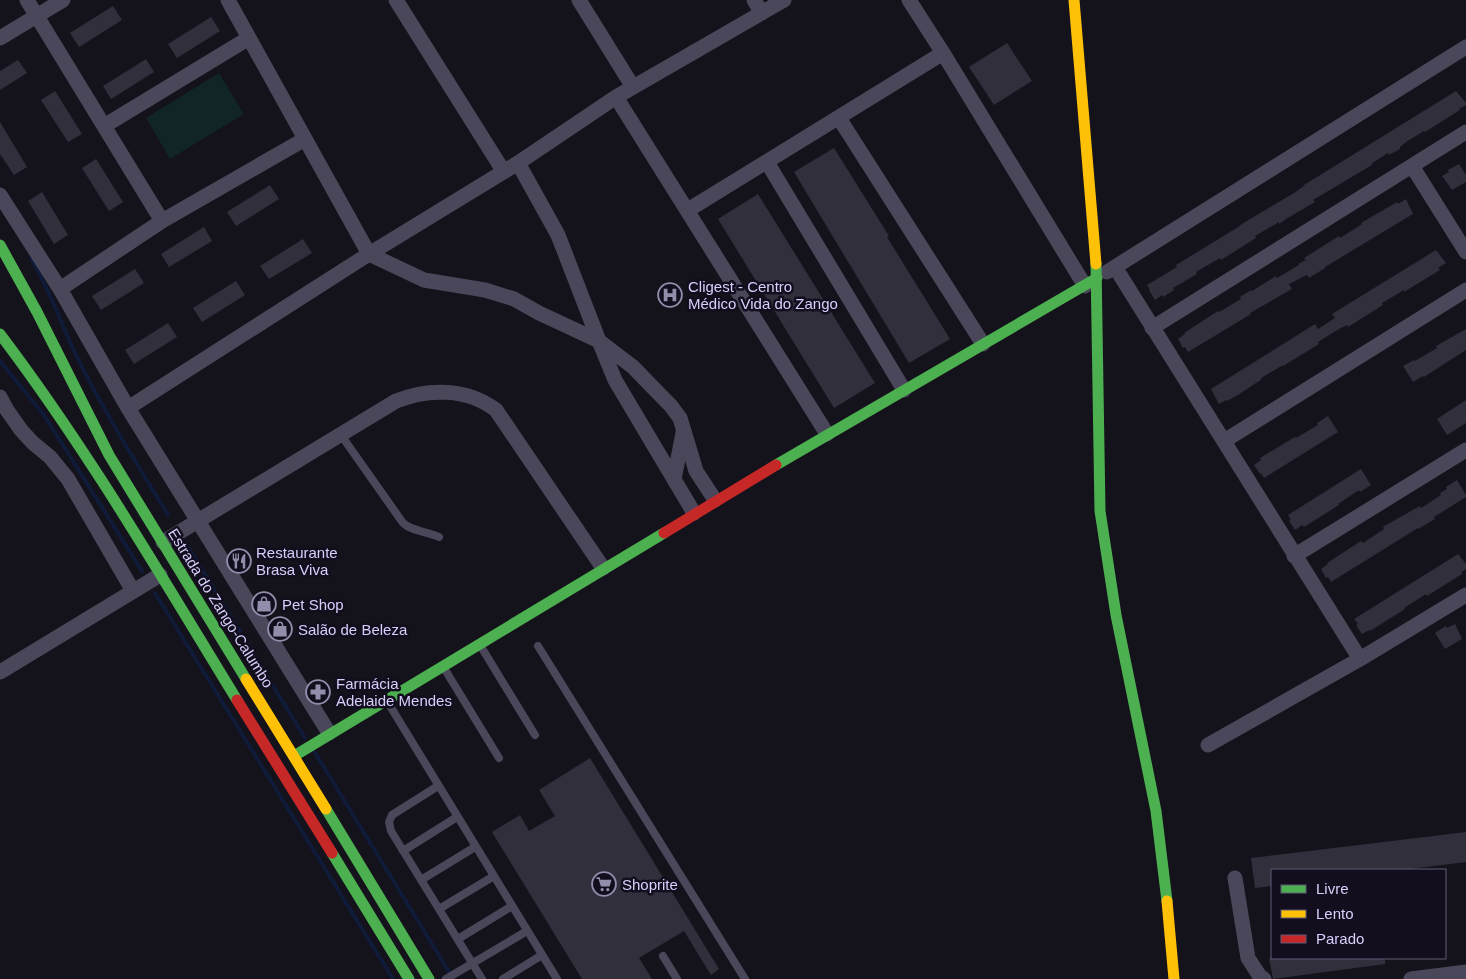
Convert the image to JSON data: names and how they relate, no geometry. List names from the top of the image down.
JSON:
{
  "streets": {
    "street": ["Estrada do Zango-Calumbo"]
  },
  "places": {
    "hospital": ["Cligest - Centro Médico Vida do Zango"],
    "restaurant": ["Restaurante Brasa Viva"],
    "shop": ["Pet Shop", "Salão de Beleza"],
    "pharmacy": ["Farmácia Adelaide Mendes"],
    "supermarket": ["Shoprite"]
  },
  "legend": ["Livre", "Lento", "Parado"]
}
